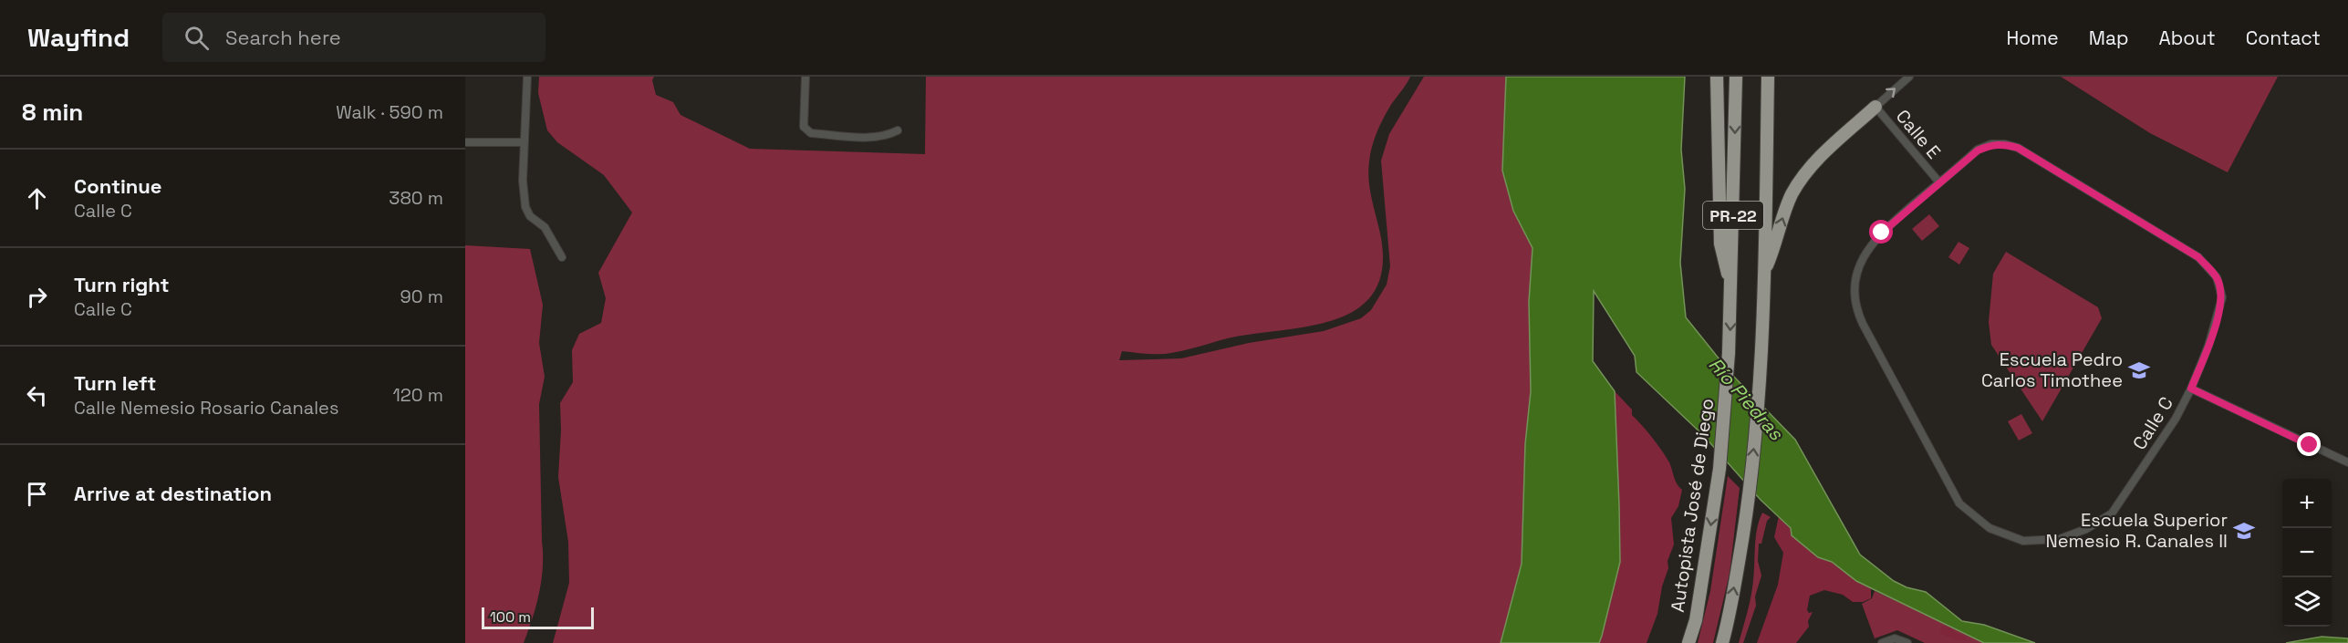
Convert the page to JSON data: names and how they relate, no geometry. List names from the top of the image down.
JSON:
{
  "streets": {
    "highway": ["PR-22", "Autopista José de Diego"],
    "street": ["Calle E", "Calle C"]
  },
  "crossings": [
    ["Calle E", "Calle C"]
  ],
  "water": ["Río Piedras"],
  "places": {
    "school or university": ["Escuela Pedro Carlos Timothee", "Escuela Superior Nemesio R. Canales II"]
  },
  "scale_bar": "100 m",
  "page": {
    "header": "Wayfind",
    "search": "Search here",
    "nav": [
      "Home",
      "Map",
      "About",
      "Contact"
    ],
    "heading": ["8 min", "Walk · 590 m"],
    "list": [
      ["Continue", "Calle C", "380 m"],
      ["Turn right", "Calle C", "90 m"],
      ["Turn left", "Calle Nemesio Rosario Canales", "120 m"],
      "Arrive at destination"
    ],
    "map_buttons": ["+", "−"],
    "scale": "100 m"
  }
}
